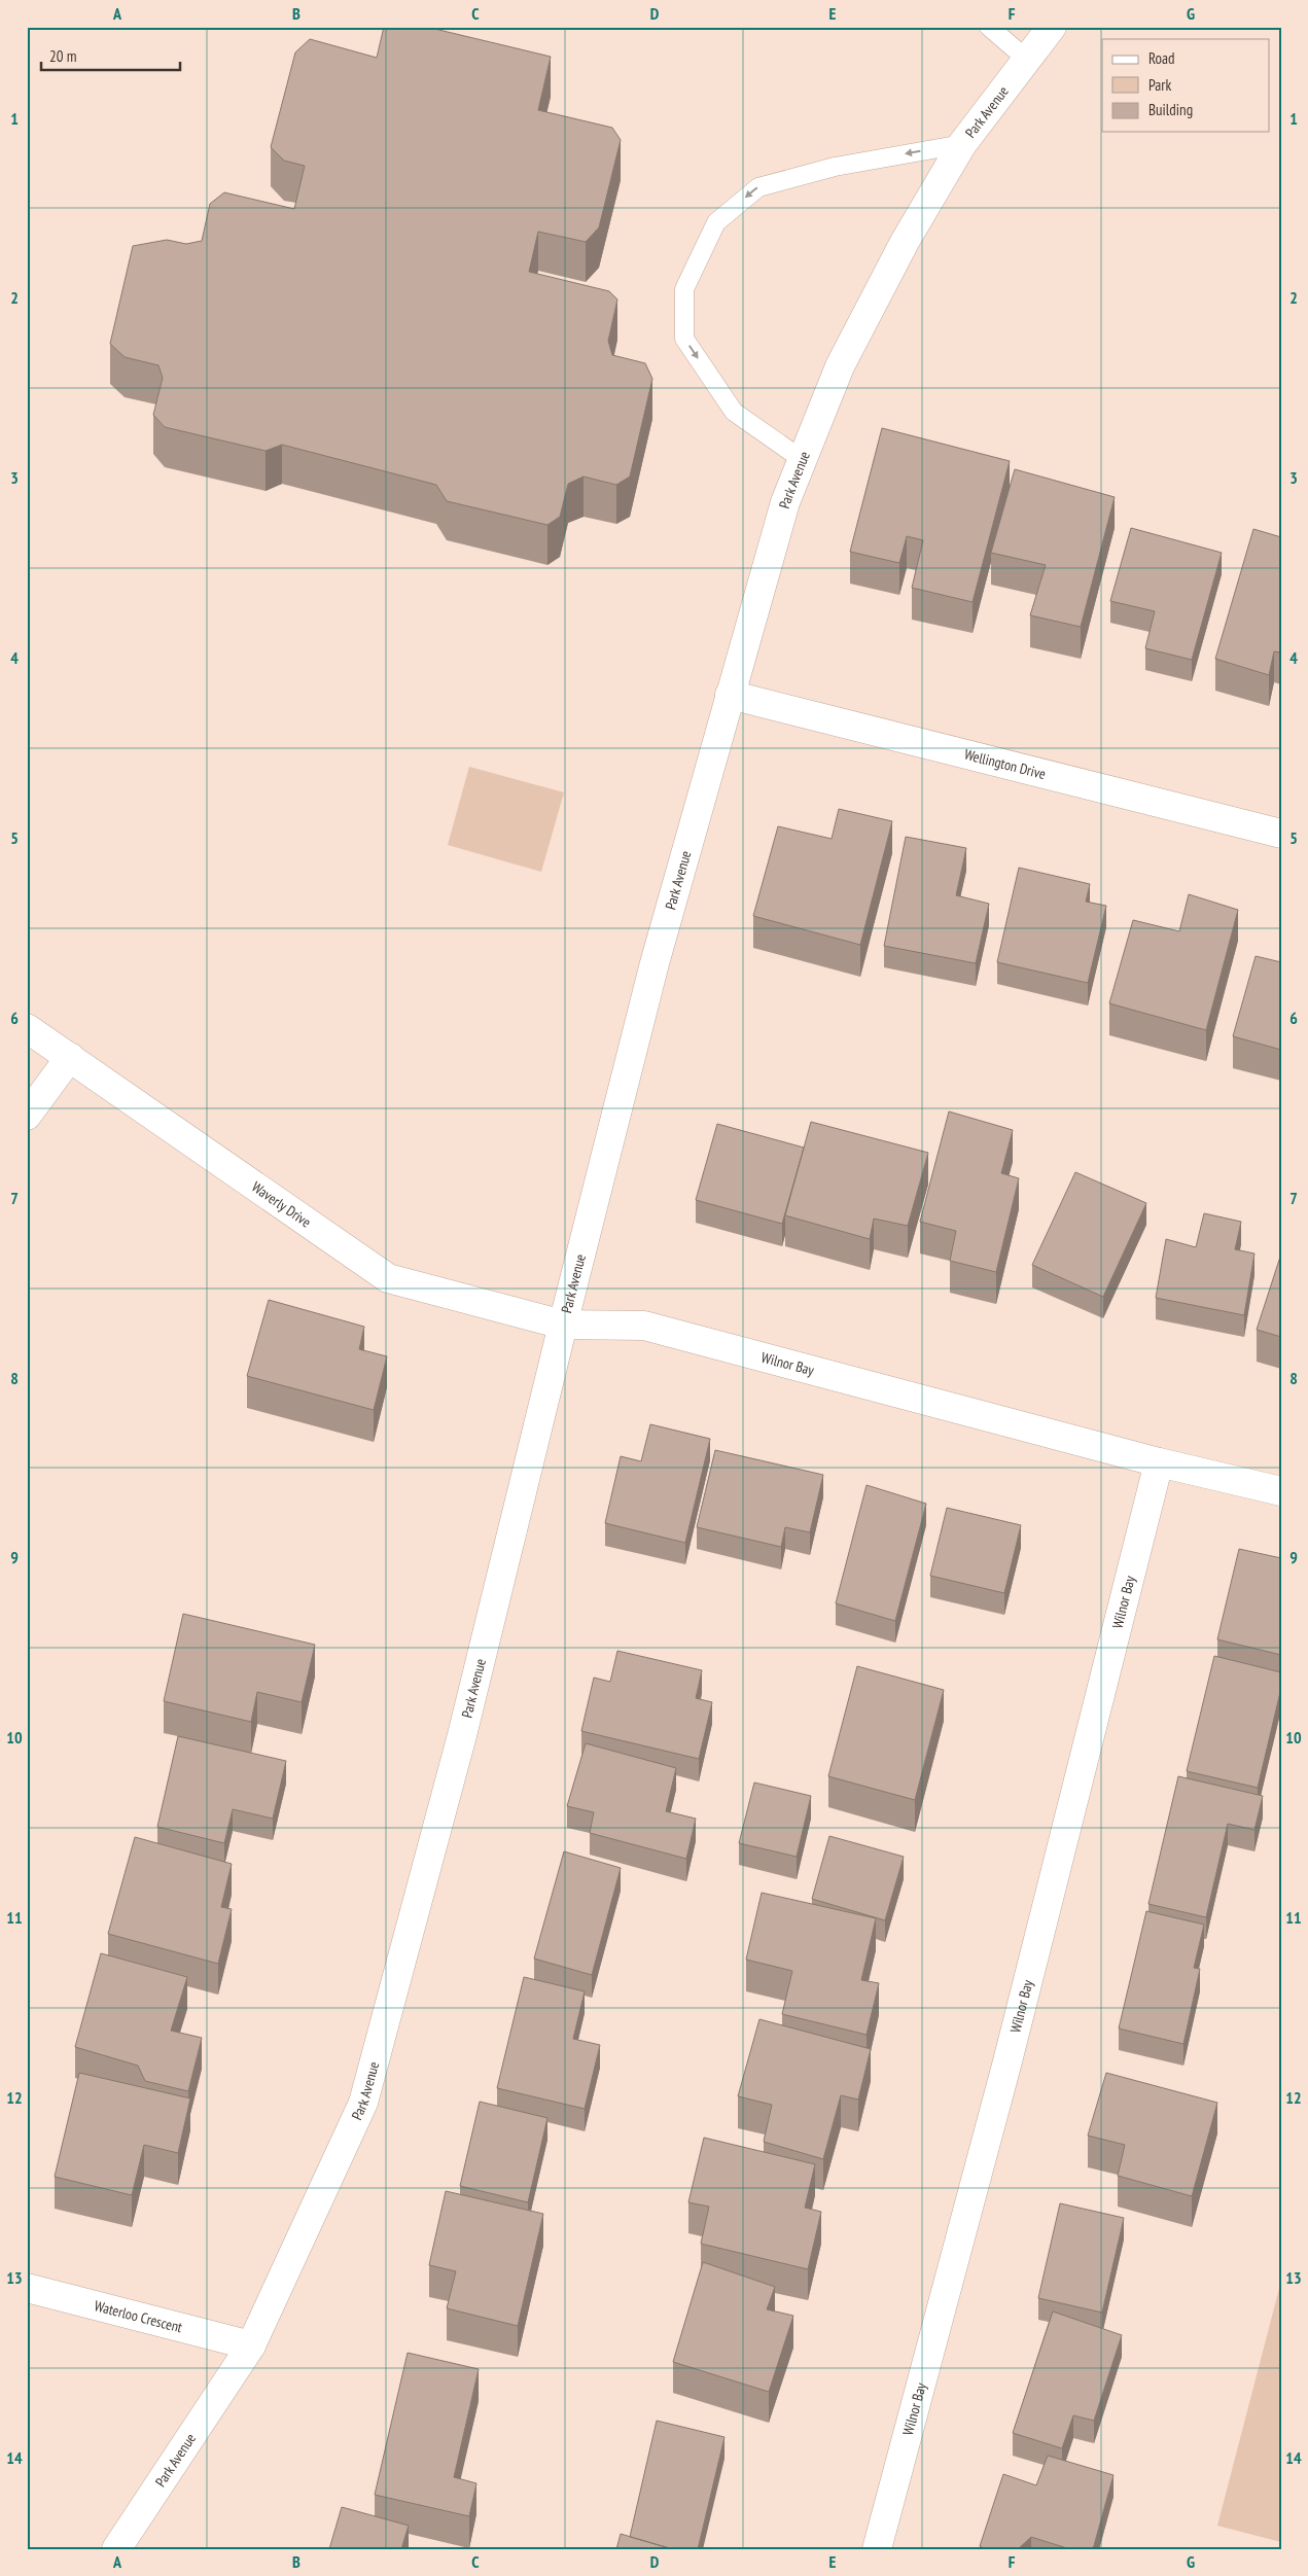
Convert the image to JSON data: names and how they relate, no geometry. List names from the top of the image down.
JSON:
{
  "streets": {
    "street": [
      "Park Avenue",
      "Wellington Drive",
      "Waverly Drive",
      "Wilnor Bay",
      "Waterloo Crescent"
    ]
  },
  "crossings": [
    ["Park Avenue", "Wellington Drive"],
    ["Park Avenue", "Waverly Drive"],
    ["Park Avenue", "Wilnor Bay"],
    ["Park Avenue", "Waterloo Crescent"],
    ["Waverly Drive", "Wilnor Bay"]
  ],
  "legend": ["Road", "Park", "Building"],
  "scale_bar": "20 m",
  "grid": {
    "columns": [
      "A",
      "B",
      "C",
      "D",
      "E",
      "F",
      "G"
    ],
    "rows": [
      "1",
      "2",
      "3",
      "4",
      "5",
      "6",
      "7",
      "8",
      "9",
      "10",
      "11",
      "12",
      "13",
      "14"
    ]
  }
}
